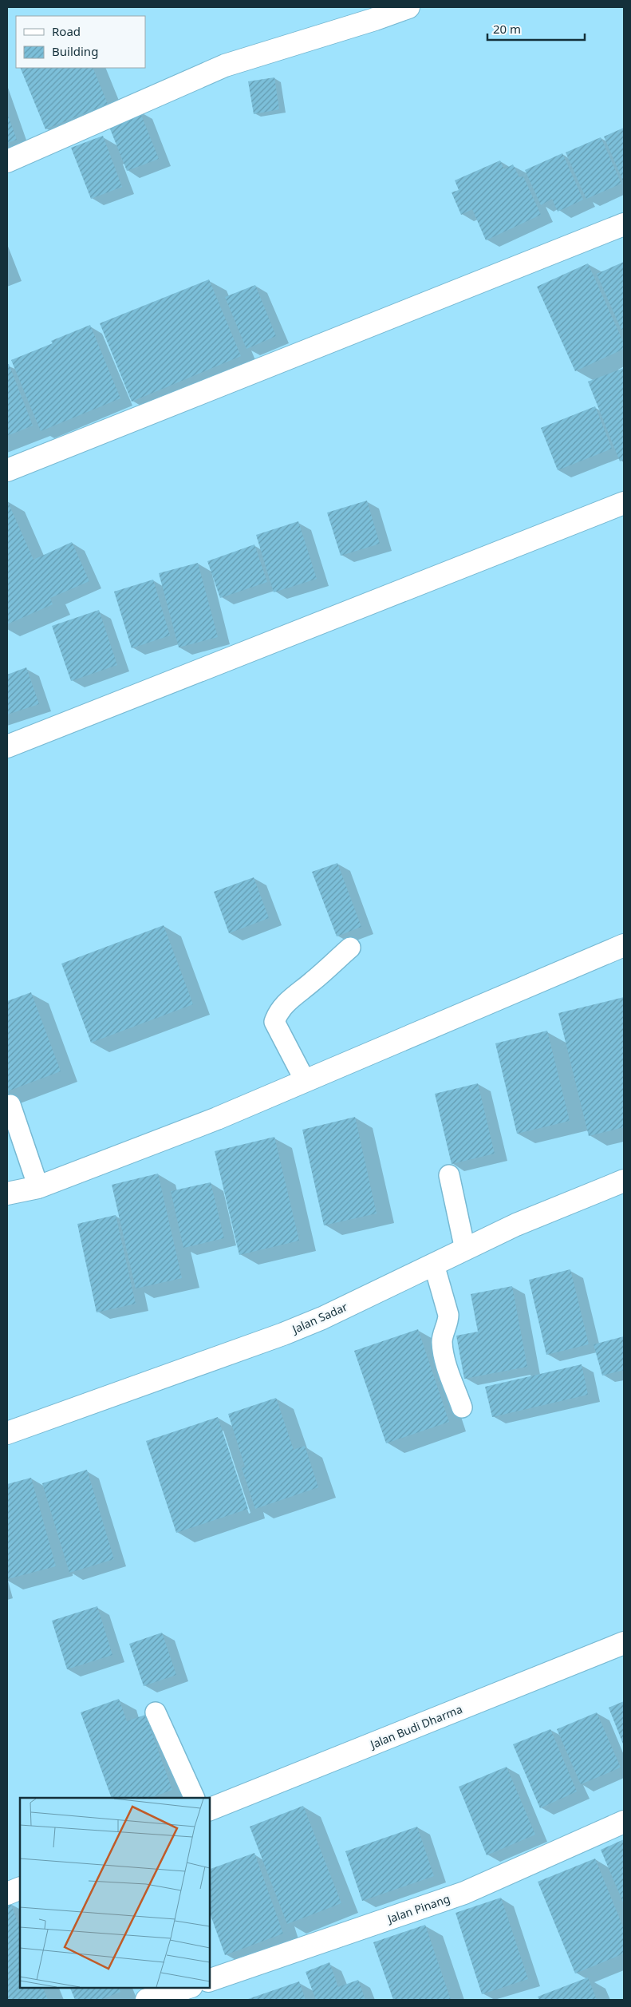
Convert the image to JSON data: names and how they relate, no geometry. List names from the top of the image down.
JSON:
{
  "streets": {
    "street": ["Jalan Sadar", "Jalan Budi Dharma", "Jalan Pinang"]
  },
  "legend": ["Road", "Building"],
  "scale_bar": "20 m"
}
